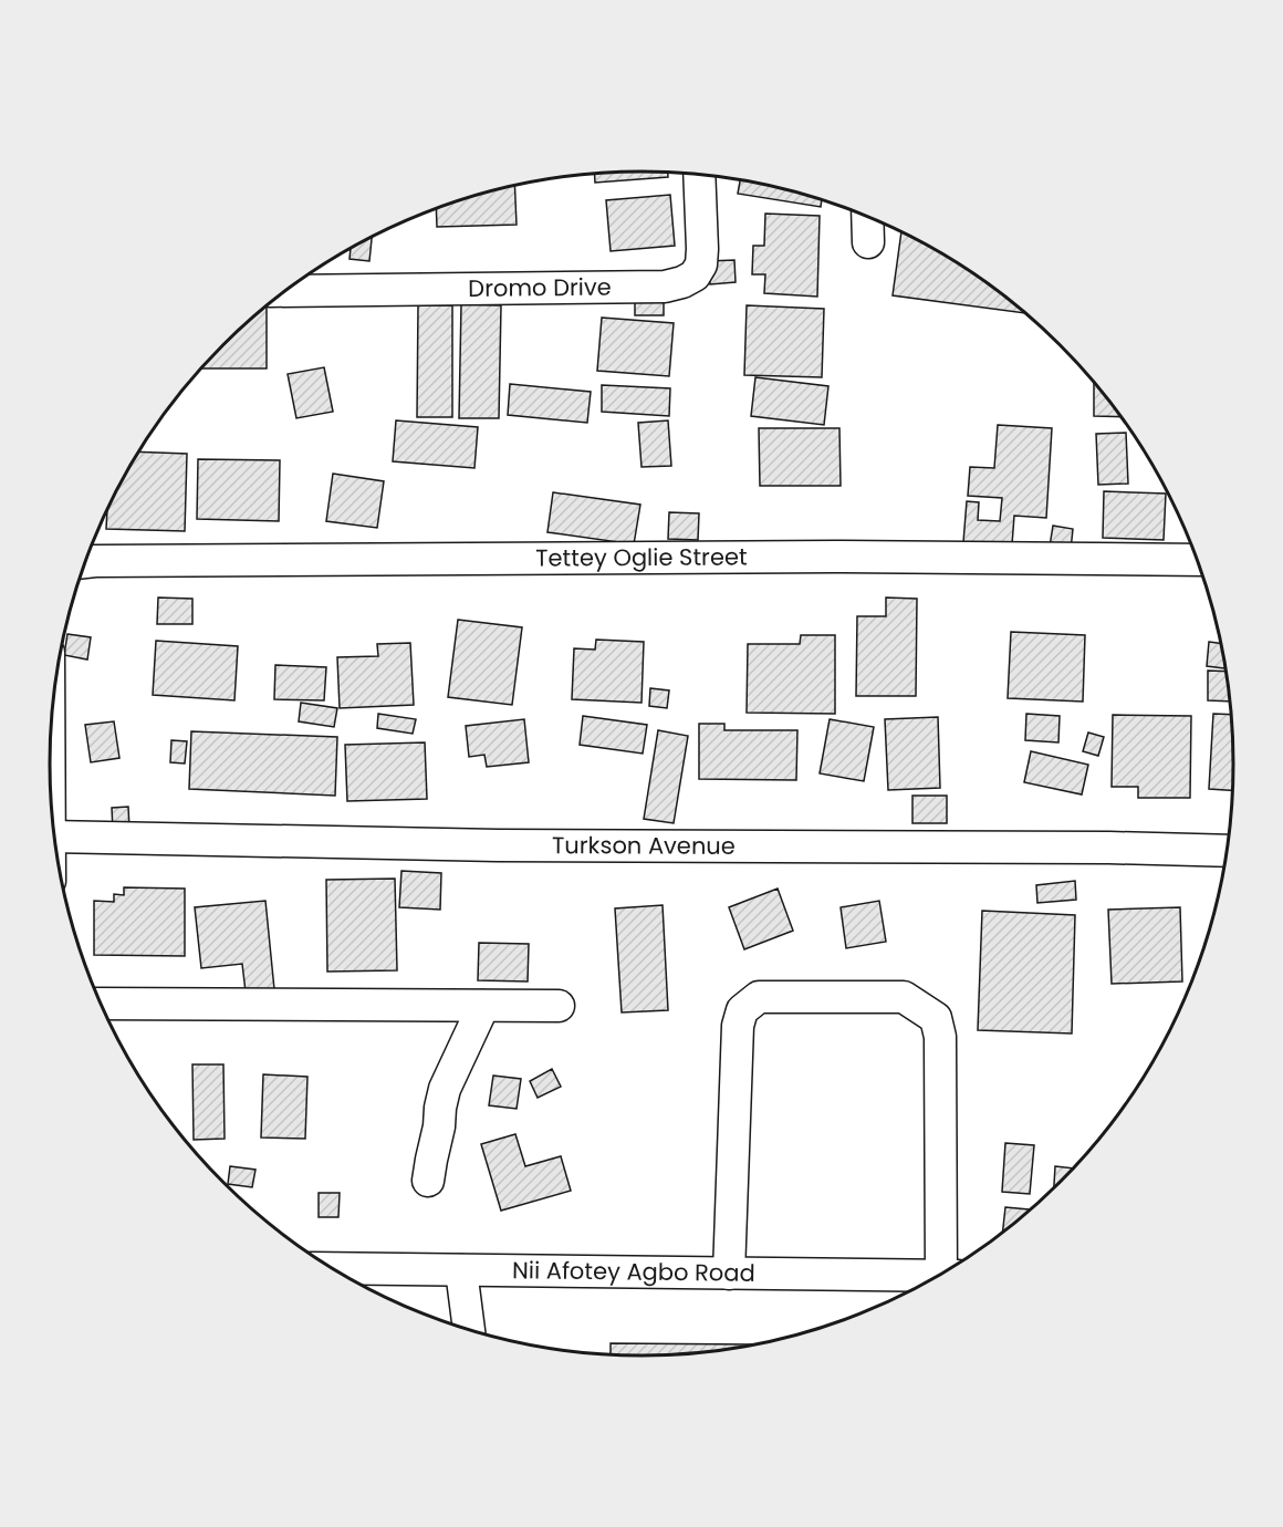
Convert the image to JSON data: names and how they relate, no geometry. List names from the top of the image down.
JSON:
{
  "streets": {
    "street": [
      "Dromo Drive",
      "Tettey Oglie Street",
      "Turkson Avenue",
      "Nii Afotey Agbo Road"
    ]
  }
}
